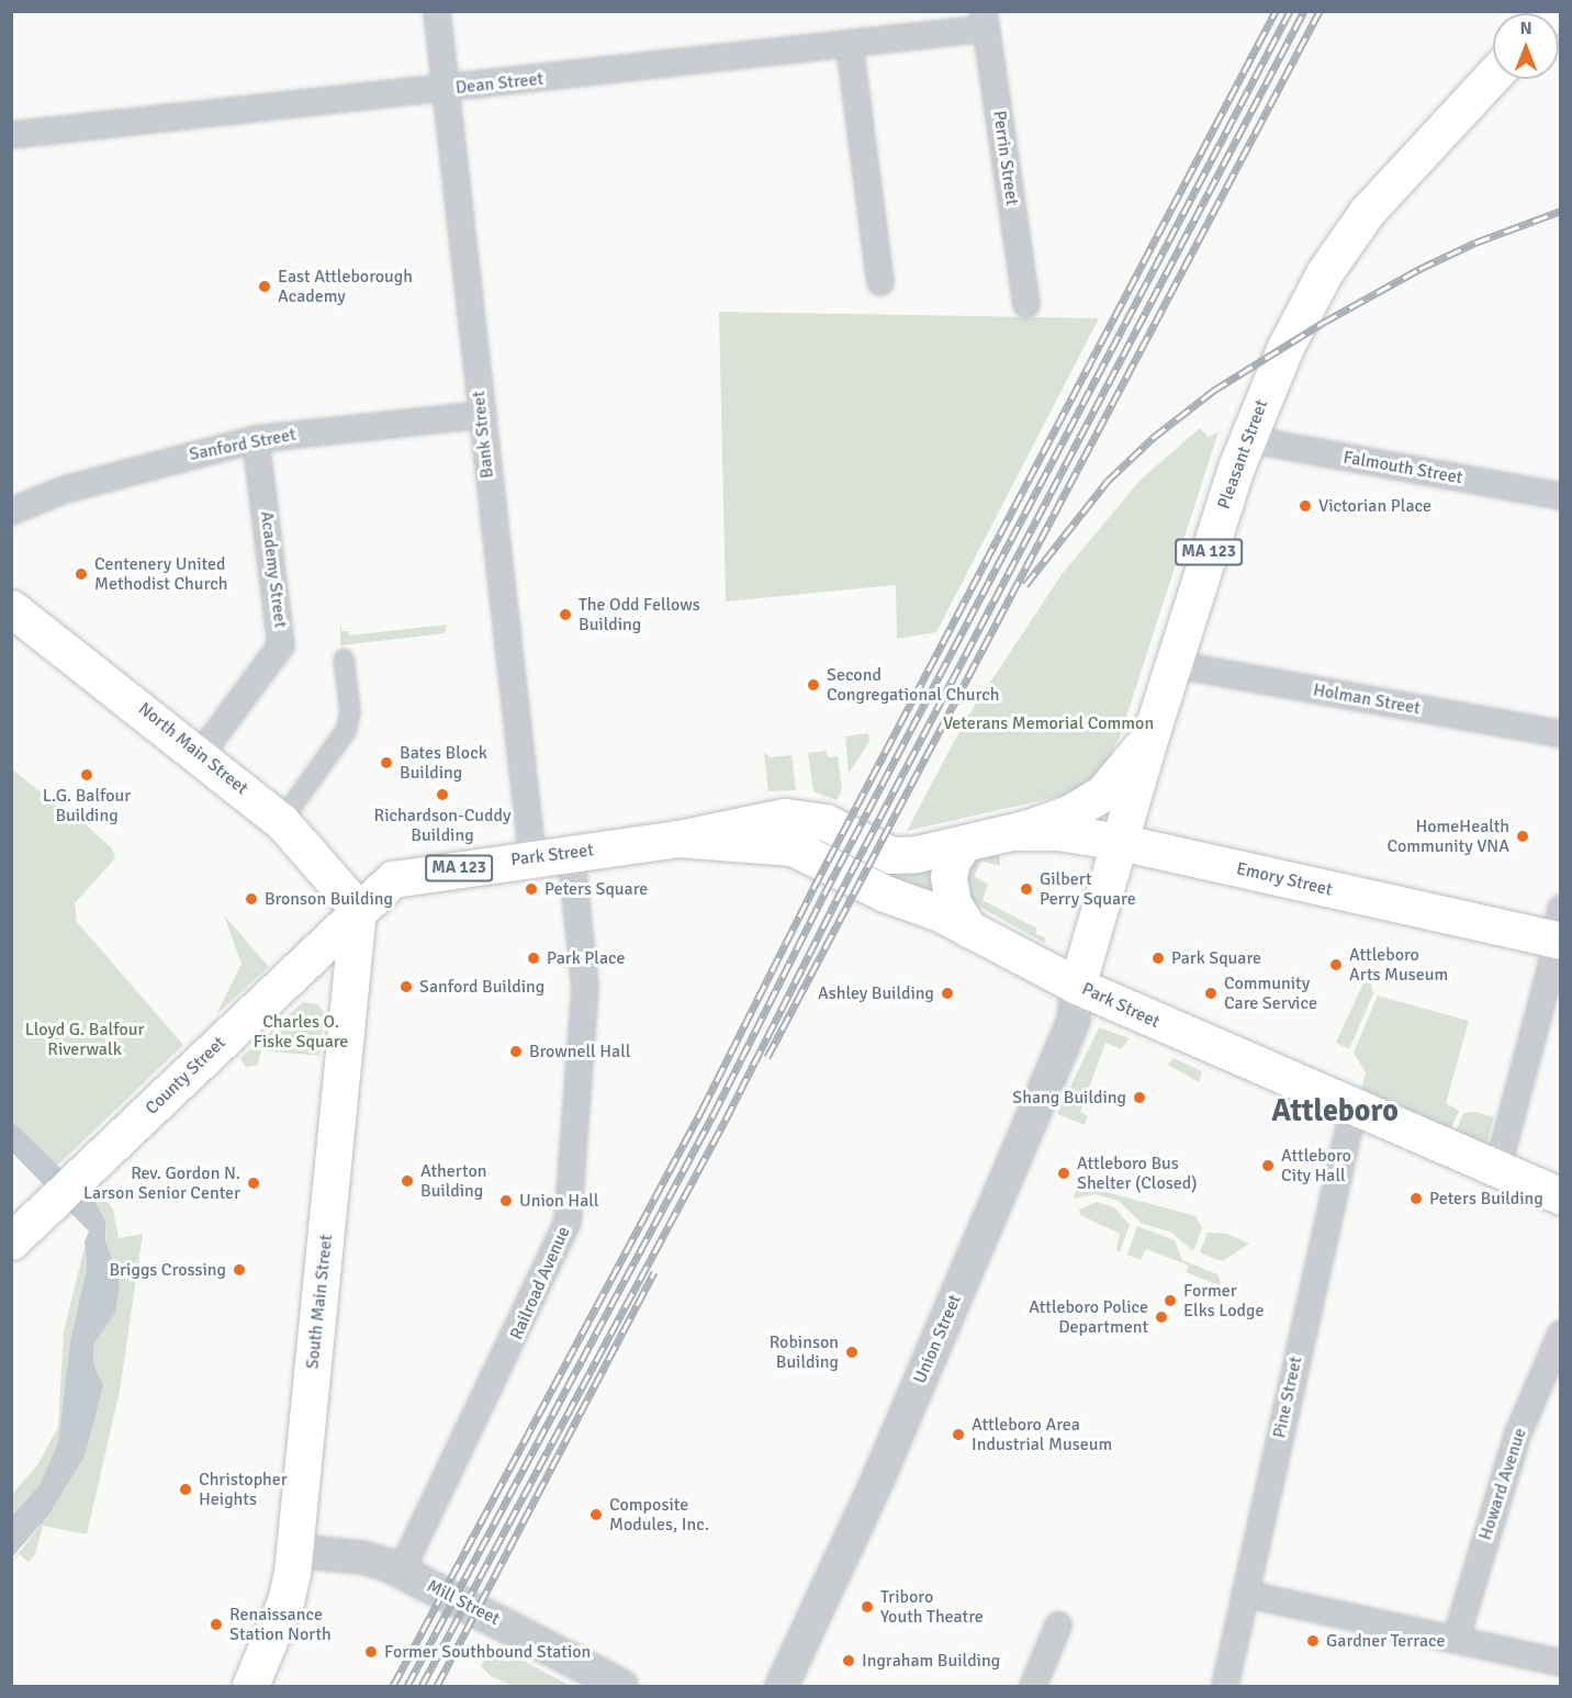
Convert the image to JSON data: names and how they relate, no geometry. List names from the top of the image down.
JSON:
{
  "streets": {
    "main road": [
      "Pleasant Street",
      "MA 123",
      "North Main Street",
      "Park Street",
      "Emory Street",
      "County Street",
      "South Main Street"
    ],
    "street": [
      "Dean Street",
      "Perrin Street",
      "Bank Street",
      "Sanford Street",
      "Falmouth Street",
      "Academy Street",
      "Holman Street",
      "Railroad Avenue",
      "Union Street",
      "Pine Street",
      "Howard Avenue",
      "Mill Street"
    ]
  },
  "crossings": [
    ["Dean Street", "Perrin Street"],
    ["Dean Street", "Bank Street"],
    ["Bank Street", "Sanford Street"],
    ["Bank Street", "Park Street"],
    ["Sanford Street", "Academy Street"],
    ["Pleasant Street", "Falmouth Street"],
    ["Pleasant Street", "MA 123"],
    ["Pleasant Street", "Holman Street"],
    ["Pleasant Street", "Park Street"],
    ["Pleasant Street", "Emory Street"],
    ["Pleasant Street", "Union Street"],
    ["MA 123", "Park Street"],
    ["MA 123", "Emory Street"],
    ["Academy Street", "North Main Street"],
    ["North Main Street", "Park Street"],
    ["North Main Street", "County Street"],
    ["North Main Street", "South Main Street"],
    ["Park Street", "Emory Street"],
    ["Park Street", "County Street"],
    ["Park Street", "Railroad Avenue"],
    ["Park Street", "South Main Street"],
    ["Park Street", "Union Street"],
    ["Park Street", "Pine Street"],
    ["County Street", "South Main Street"],
    ["Railroad Avenue", "Mill Street"],
    ["South Main Street", "Mill Street"]
  ],
  "districts": ["Attleboro"],
  "parks": ["Veterans Memorial Common", "Charles O. Fiske Square", "Lloyd G. Balfour Riverwalk"],
  "places": [
    "East Attleborough Academy",
    "Victorian Place",
    "Centenery United Methodist Church",
    "The Odd Fellows Building",
    "Second Congregational Church",
    "Bates Block Building",
    "L.G. Balfour Building",
    "Richardson-Cuddy Building",
    "HomeHealth Community VNA",
    "Peters Square",
    "Gilbert Perry Square",
    "Bronson Building",
    "Park Place",
    "Park Square",
    "Attleboro Arts Museum",
    "Sanford Building",
    "Ashley Building",
    "Community Care Service",
    "Brownell Hall",
    "Shang Building",
    "Attleboro City Hall",
    "Attleboro Bus Shelter (Closed)",
    "Atherton Building",
    "Rev. Gordon N. Larson Senior Center",
    "Peters Building",
    "Union Hall",
    "Briggs Crossing",
    "Former Elks Lodge",
    "Attleboro Police Department",
    "Robinson Building",
    "Attleboro Area Industrial Museum",
    "Christopher Heights",
    "Composite Modules, Inc.",
    "Triboro Youth Theatre",
    "Renaissance Station North",
    "Gardner Terrace",
    "Former Southbound Station",
    "Ingraham Building"
  ],
  "north": "top"
}
